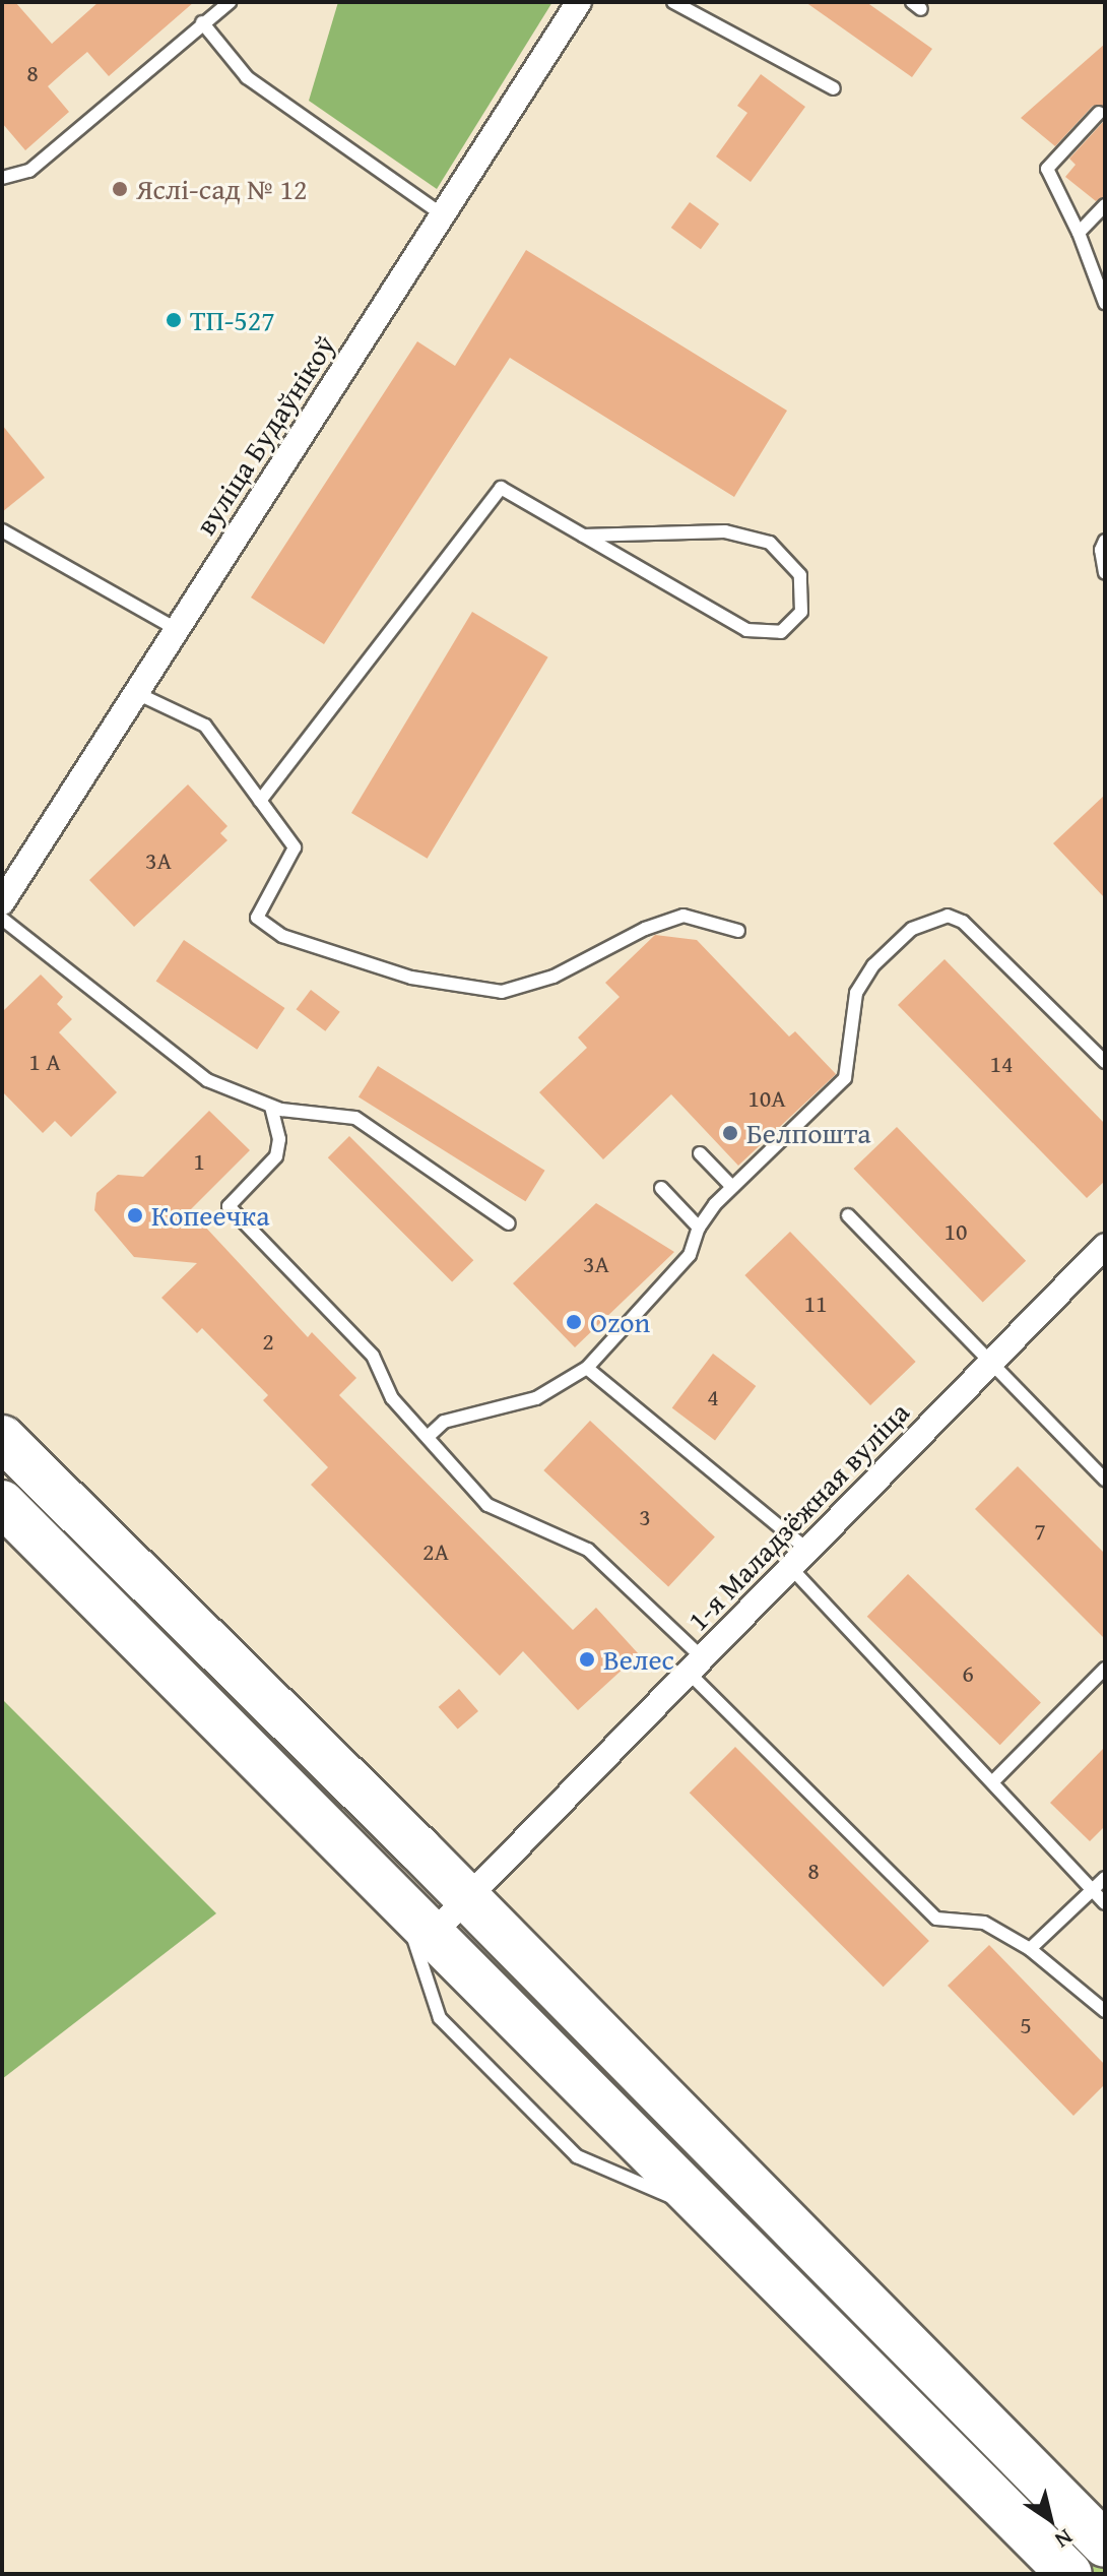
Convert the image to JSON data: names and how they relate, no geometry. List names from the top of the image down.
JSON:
{
  "streets": {
    "street": ["вуліца Будаўнікоў", "1-я Маладзёжная вуліца"]
  },
  "places": [
    "Яслі-сад № 12",
    "ТП-527",
    "Белпошта",
    "Копеечка",
    "Ozon",
    "Велес"
  ],
  "house_numbers": [
    "8",
    "3А",
    "1 А",
    "14",
    "10А",
    "1",
    "10",
    "3А",
    "11",
    "2",
    "4",
    "3",
    "7",
    "2А",
    "6",
    "8",
    "5"
  ],
  "north": "bottom right"
}
